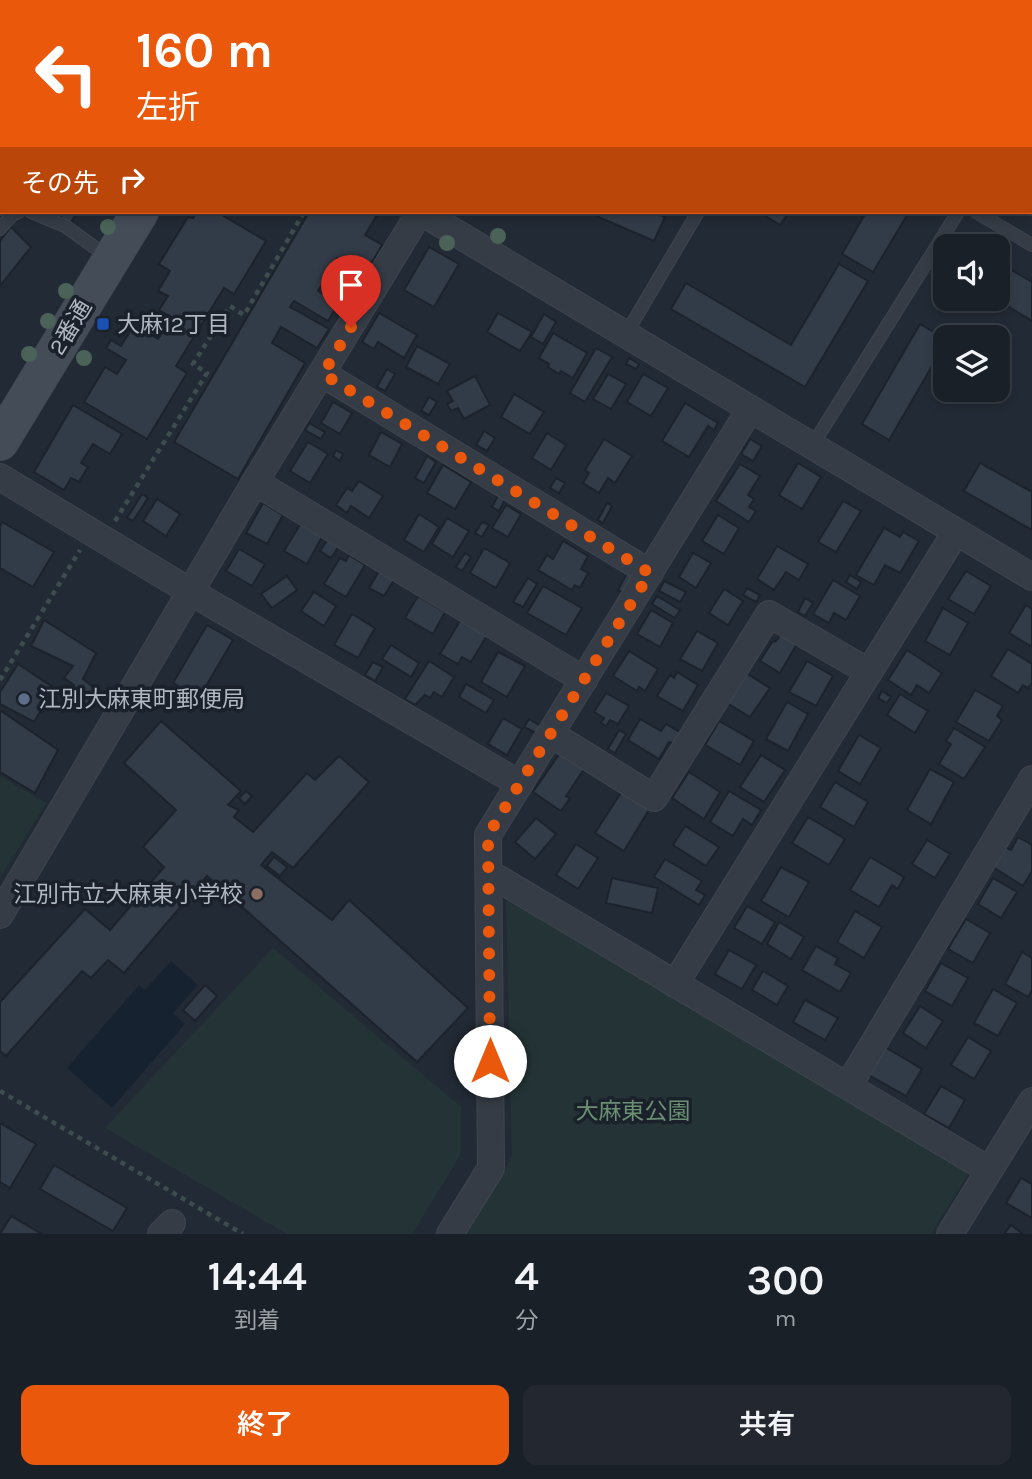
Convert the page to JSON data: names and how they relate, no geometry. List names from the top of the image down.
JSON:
{
  "streets": {
    "main road": ["2番通"]
  },
  "parks": ["大麻東公園"],
  "places": {
    "transit": ["大麻12丁目"],
    "other": ["江別大麻東町郵便局", "江別市立大麻東小学校"]
  },
  "page": {
    "turn": ["160 m", "左折"],
    "then": "その先",
    "eta": [
      "14:44",
      "到着",
      "4",
      "分",
      "300",
      "m"
    ],
    "buttons": ["終了", "共有"]
  }
}
